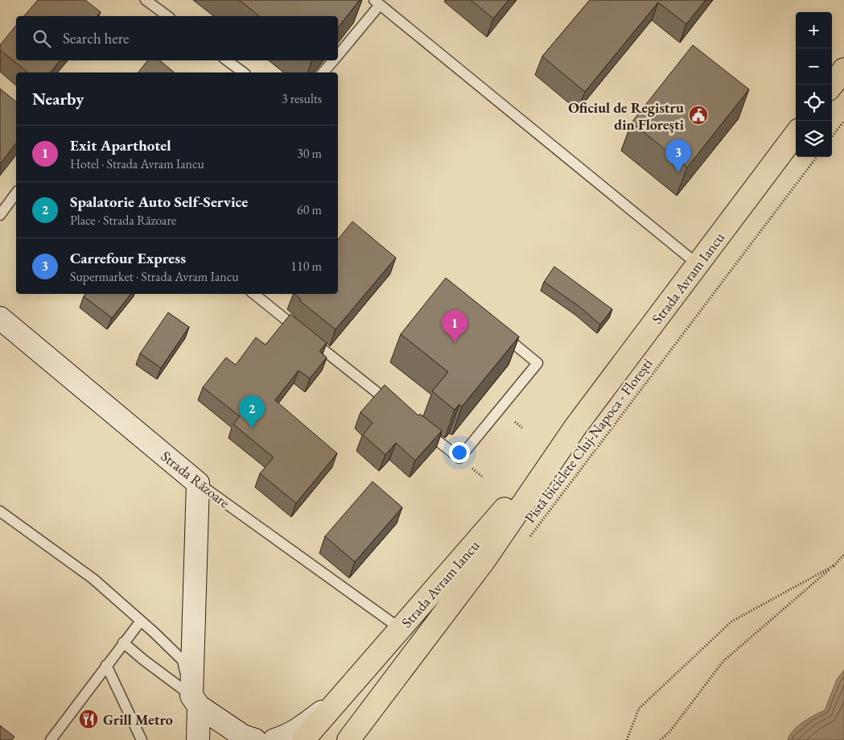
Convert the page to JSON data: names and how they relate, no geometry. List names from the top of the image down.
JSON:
{
  "streets": {
    "main road": ["Strada Avram Iancu"],
    "street": ["Strada Răzoare"],
    "path": ["Pistă biciclete Cluj-Napoca - Florești"]
  },
  "crossings": [
    ["Strada Avram Iancu", "Strada Răzoare"]
  ],
  "places": {
    "public building": ["Oficiul de Registru din Florești"],
    "restaurant": ["Grill Metro"]
  },
  "page": {
    "map_buttons": ["+", "−"],
    "search": "Search here",
    "heading": ["Nearby", "3 results"],
    "list": [
      {
        "mark": "1",
        "name": "Exit Aparthotel",
        "note": "Hotel · Strada Avram Iancu",
        "value": "30 m"
      },
      {
        "mark": "2",
        "name": "Spalatorie Auto Self-Service",
        "note": "Place · Strada Răzoare",
        "value": "60 m"
      },
      {
        "mark": "3",
        "name": "Carrefour Express",
        "note": "Supermarket · Strada Avram Iancu",
        "value": "110 m"
      }
    ],
    "pins": ["3", "1", "2"]
  }
}
